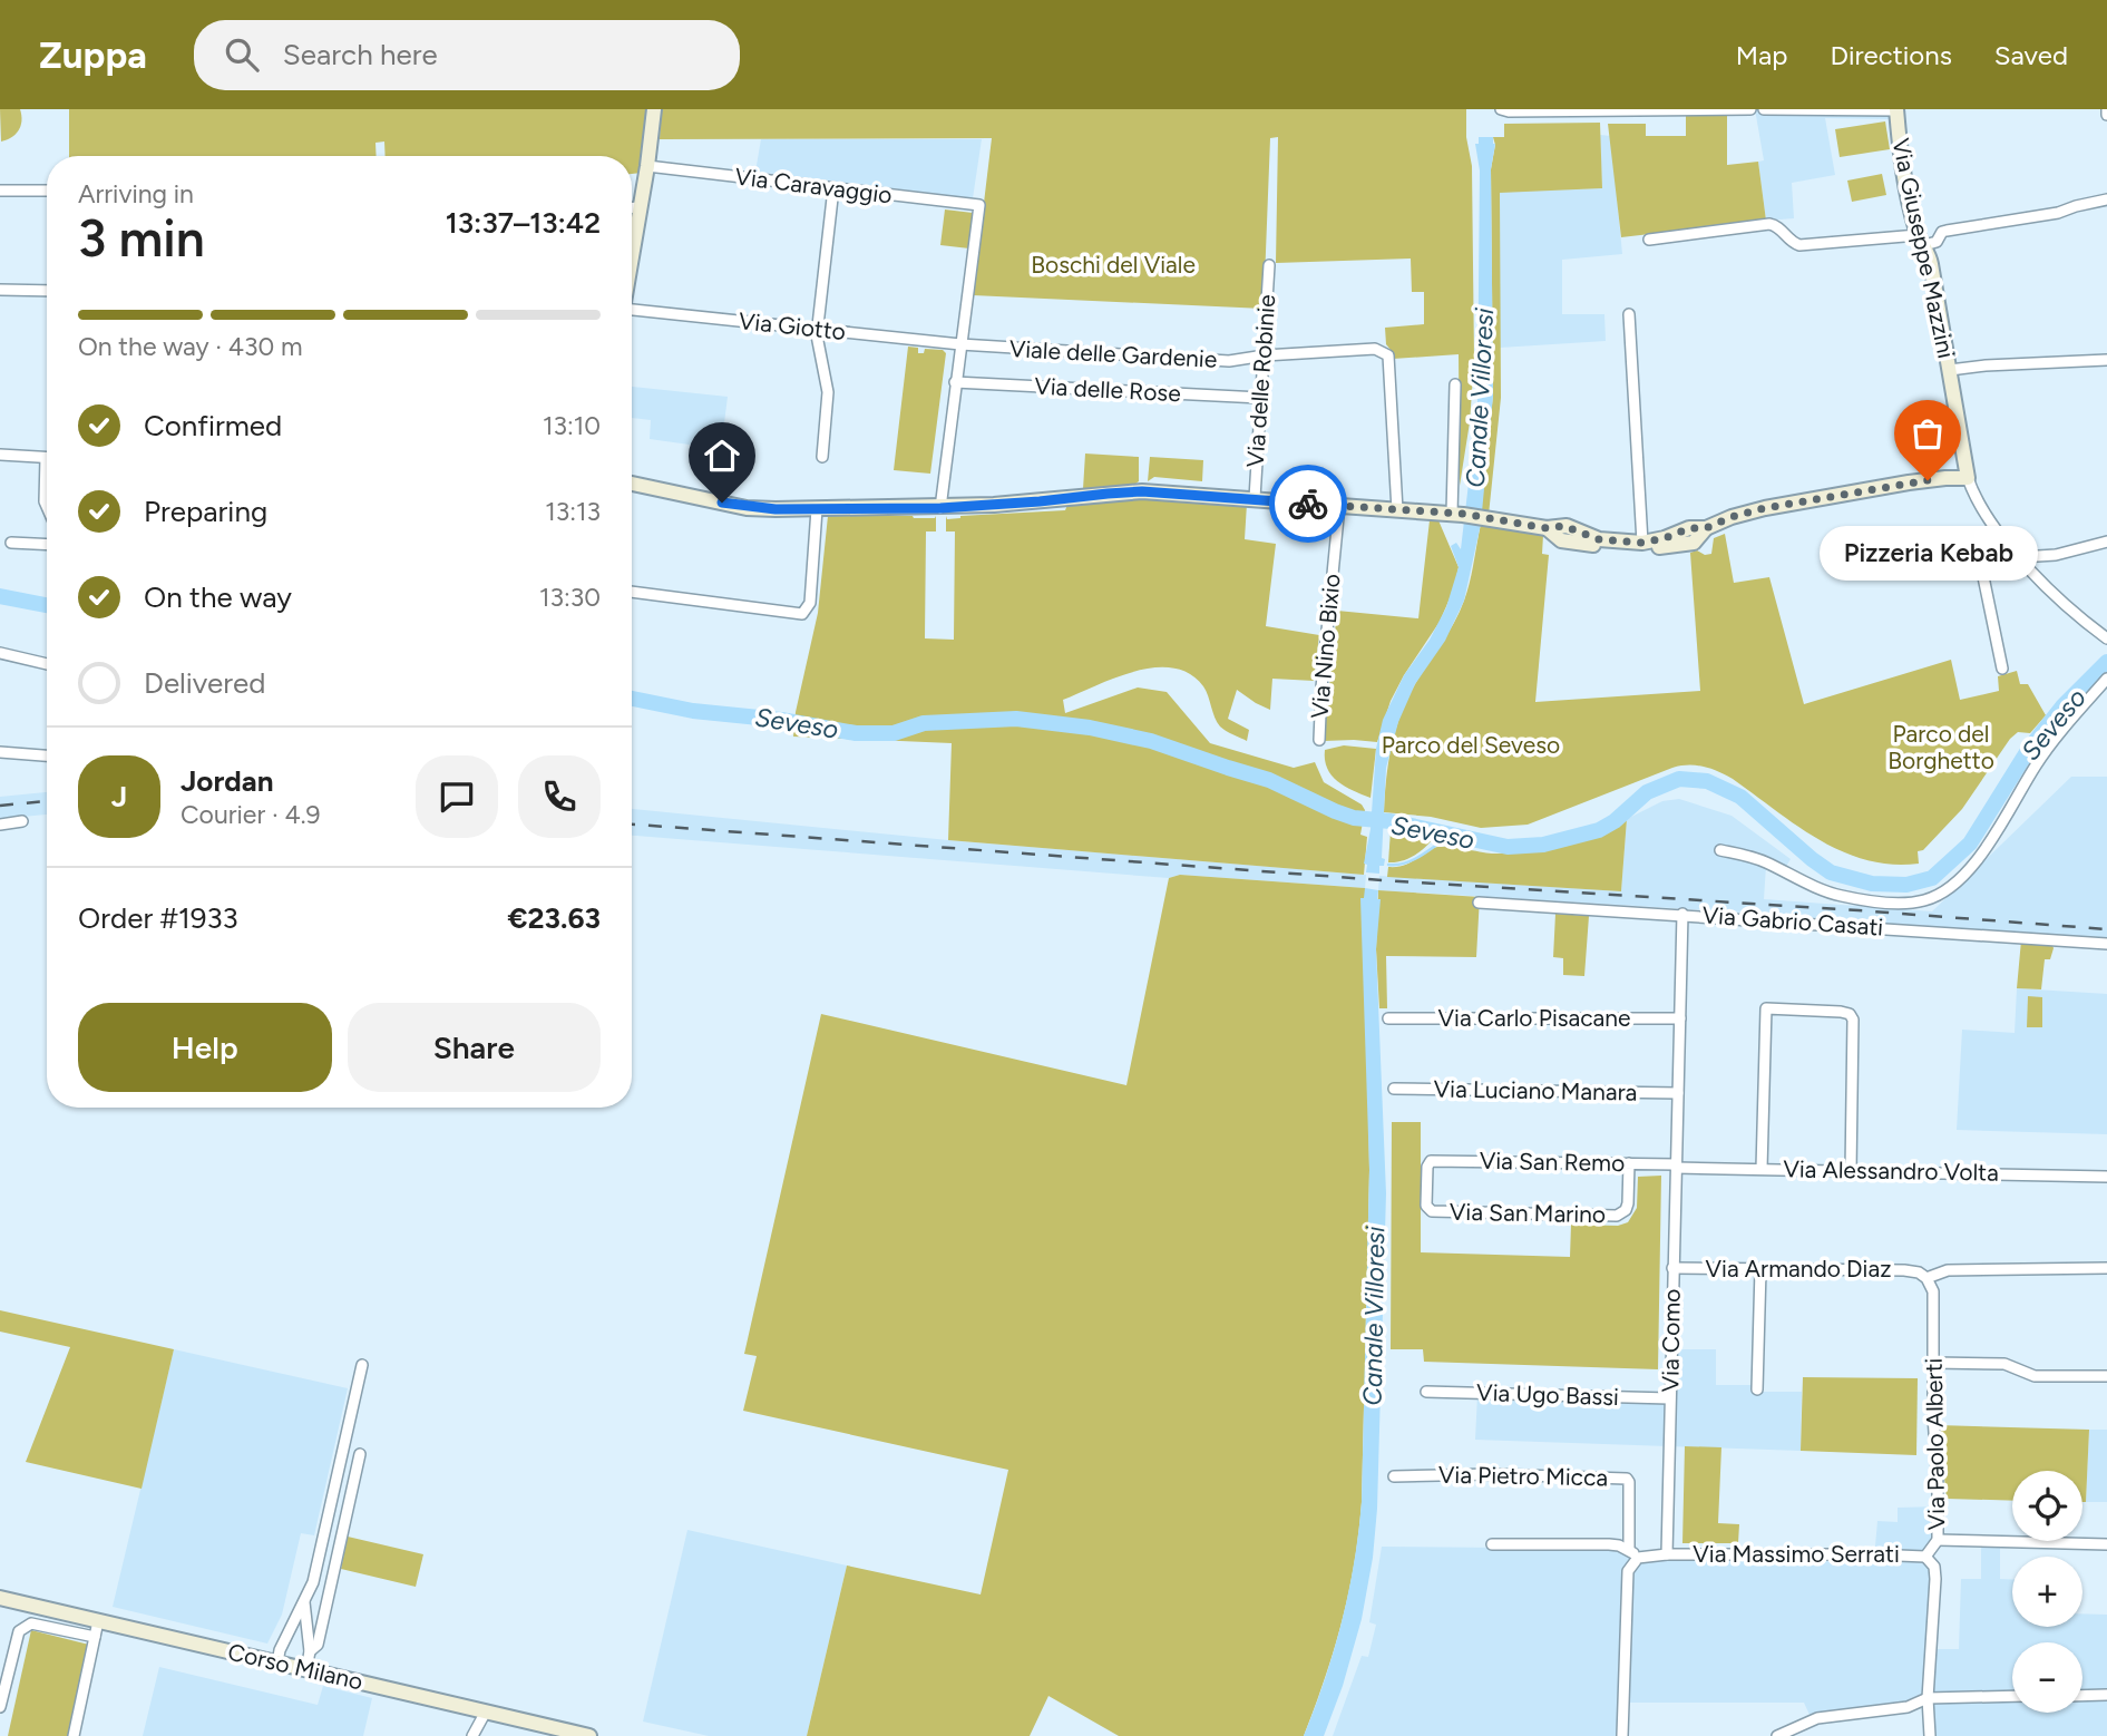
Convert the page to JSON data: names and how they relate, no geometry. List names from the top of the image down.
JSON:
{
  "streets": {
    "street": [
      "Via Caravaggio",
      "Via Giuseppe Mazzini",
      "Via Giotto",
      "Viale delle Gardenie",
      "Via delle Robinie",
      "Via delle Rose",
      "Via Nino Bixio",
      "Via Gabrio Casati",
      "Via Carlo Pisacane",
      "Via Luciano Manara",
      "Via San Remo",
      "Via Alessandro Volta",
      "Via San Marino",
      "Via Armando Diaz",
      "Via Como",
      "Via Ugo Bassi",
      "Via Paolo Alberti",
      "Via Pietro Micca",
      "Via Massimo Serrati",
      "Corso Milano"
    ]
  },
  "crossings": [
    ["Via Caravaggio", "Via Giotto"],
    ["Via Caravaggio", "Viale delle Gardenie"],
    ["Via Giotto", "Viale delle Gardenie"],
    ["Viale delle Gardenie", "Via delle Robinie"],
    ["Via delle Robinie", "Via delle Rose"],
    ["Via Gabrio Casati", "Via Como"],
    ["Via Carlo Pisacane", "Via Como"],
    ["Via Luciano Manara", "Via Como"],
    ["Via San Remo", "Via Alessandro Volta"],
    ["Via San Remo", "Via San Marino"],
    ["Via San Remo", "Via Como"],
    ["Via Alessandro Volta", "Via Como"],
    ["Via Armando Diaz", "Via Como"],
    ["Via Armando Diaz", "Via Paolo Alberti"],
    ["Via Como", "Via Ugo Bassi"],
    ["Via Como", "Via Massimo Serrati"],
    ["Via Paolo Alberti", "Via Massimo Serrati"]
  ],
  "water": ["Canale Villoresi", "Seveso"],
  "parks": ["Boschi del Viale", "Parco del Borghetto", "Parco del Seveso"],
  "places": ["Pizzeria Kebab"],
  "page": {
    "header": "Zuppa",
    "search": "Search here",
    "nav": ["Map", "Directions", "Saved"],
    "heading": ["3 min", "Arriving in", "13:37–13:42"],
    "panel": [
      "Jordan",
      "Courier · 4.9",
      "Order #1933",
      "€23.63"
    ],
    "bar": "On the way · 430 m",
    "list": [
      ["Confirmed", "13:10"],
      ["Preparing", "13:13"],
      ["On the way", "13:30"],
      "Delivered"
    ],
    "bubble": "Pizzeria Kebab",
    "round": "J",
    "buttons": ["Help", "Share"],
    "map_buttons": ["+", "−"]
  }
}
